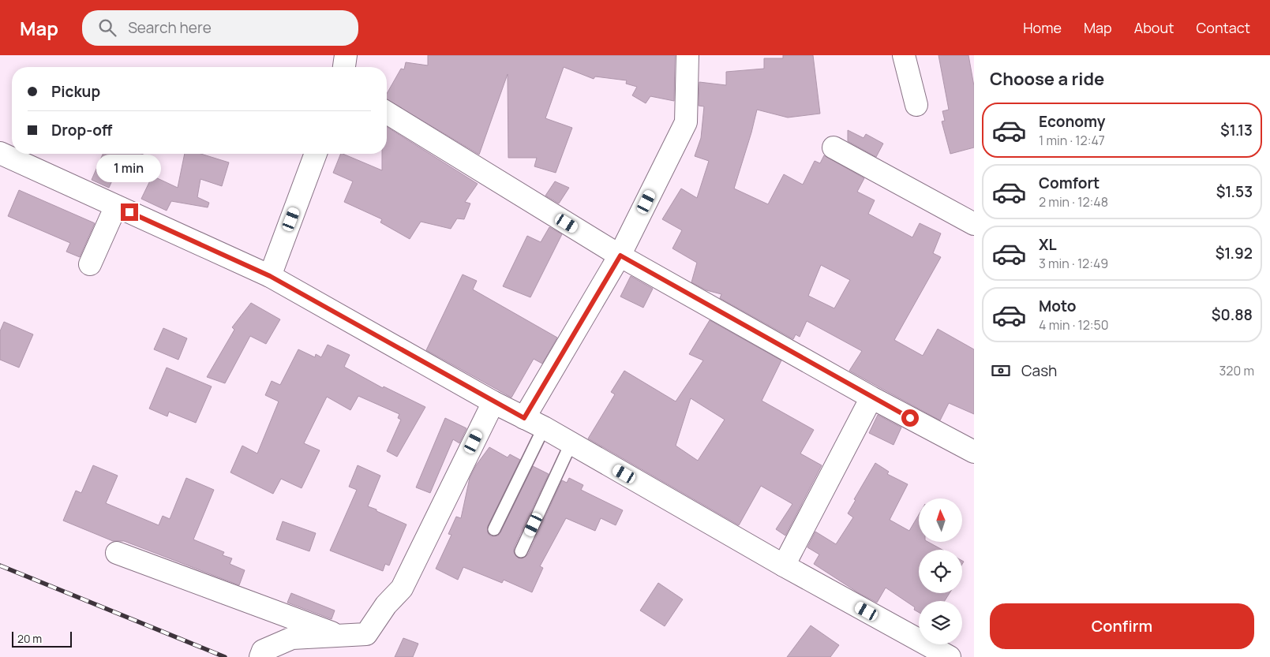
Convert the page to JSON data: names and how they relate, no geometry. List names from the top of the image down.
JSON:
{
  "scale_bar": "20 m",
  "north": "top",
  "page": {
    "header": "Map",
    "search": "Search here",
    "nav": [
      "Home",
      "Map",
      "About",
      "Contact"
    ],
    "heading": "Choose a ride",
    "banner": ["Pickup", "Drop-off"],
    "list": [
      {
        "name": "Economy",
        "note": "1 min · 12:47",
        "value": "$1.13"
      },
      {
        "name": "Comfort",
        "note": "2 min · 12:48",
        "value": "$1.53"
      },
      {
        "name": "XL",
        "note": "3 min · 12:49",
        "value": "$1.92"
      },
      {
        "name": "Moto",
        "note": "4 min · 12:50",
        "value": "$0.88"
      }
    ],
    "bubble": "1 min",
    "pay": ["Cash", "320 m"],
    "buttons": "Confirm",
    "scale": "20 m"
  }
}
